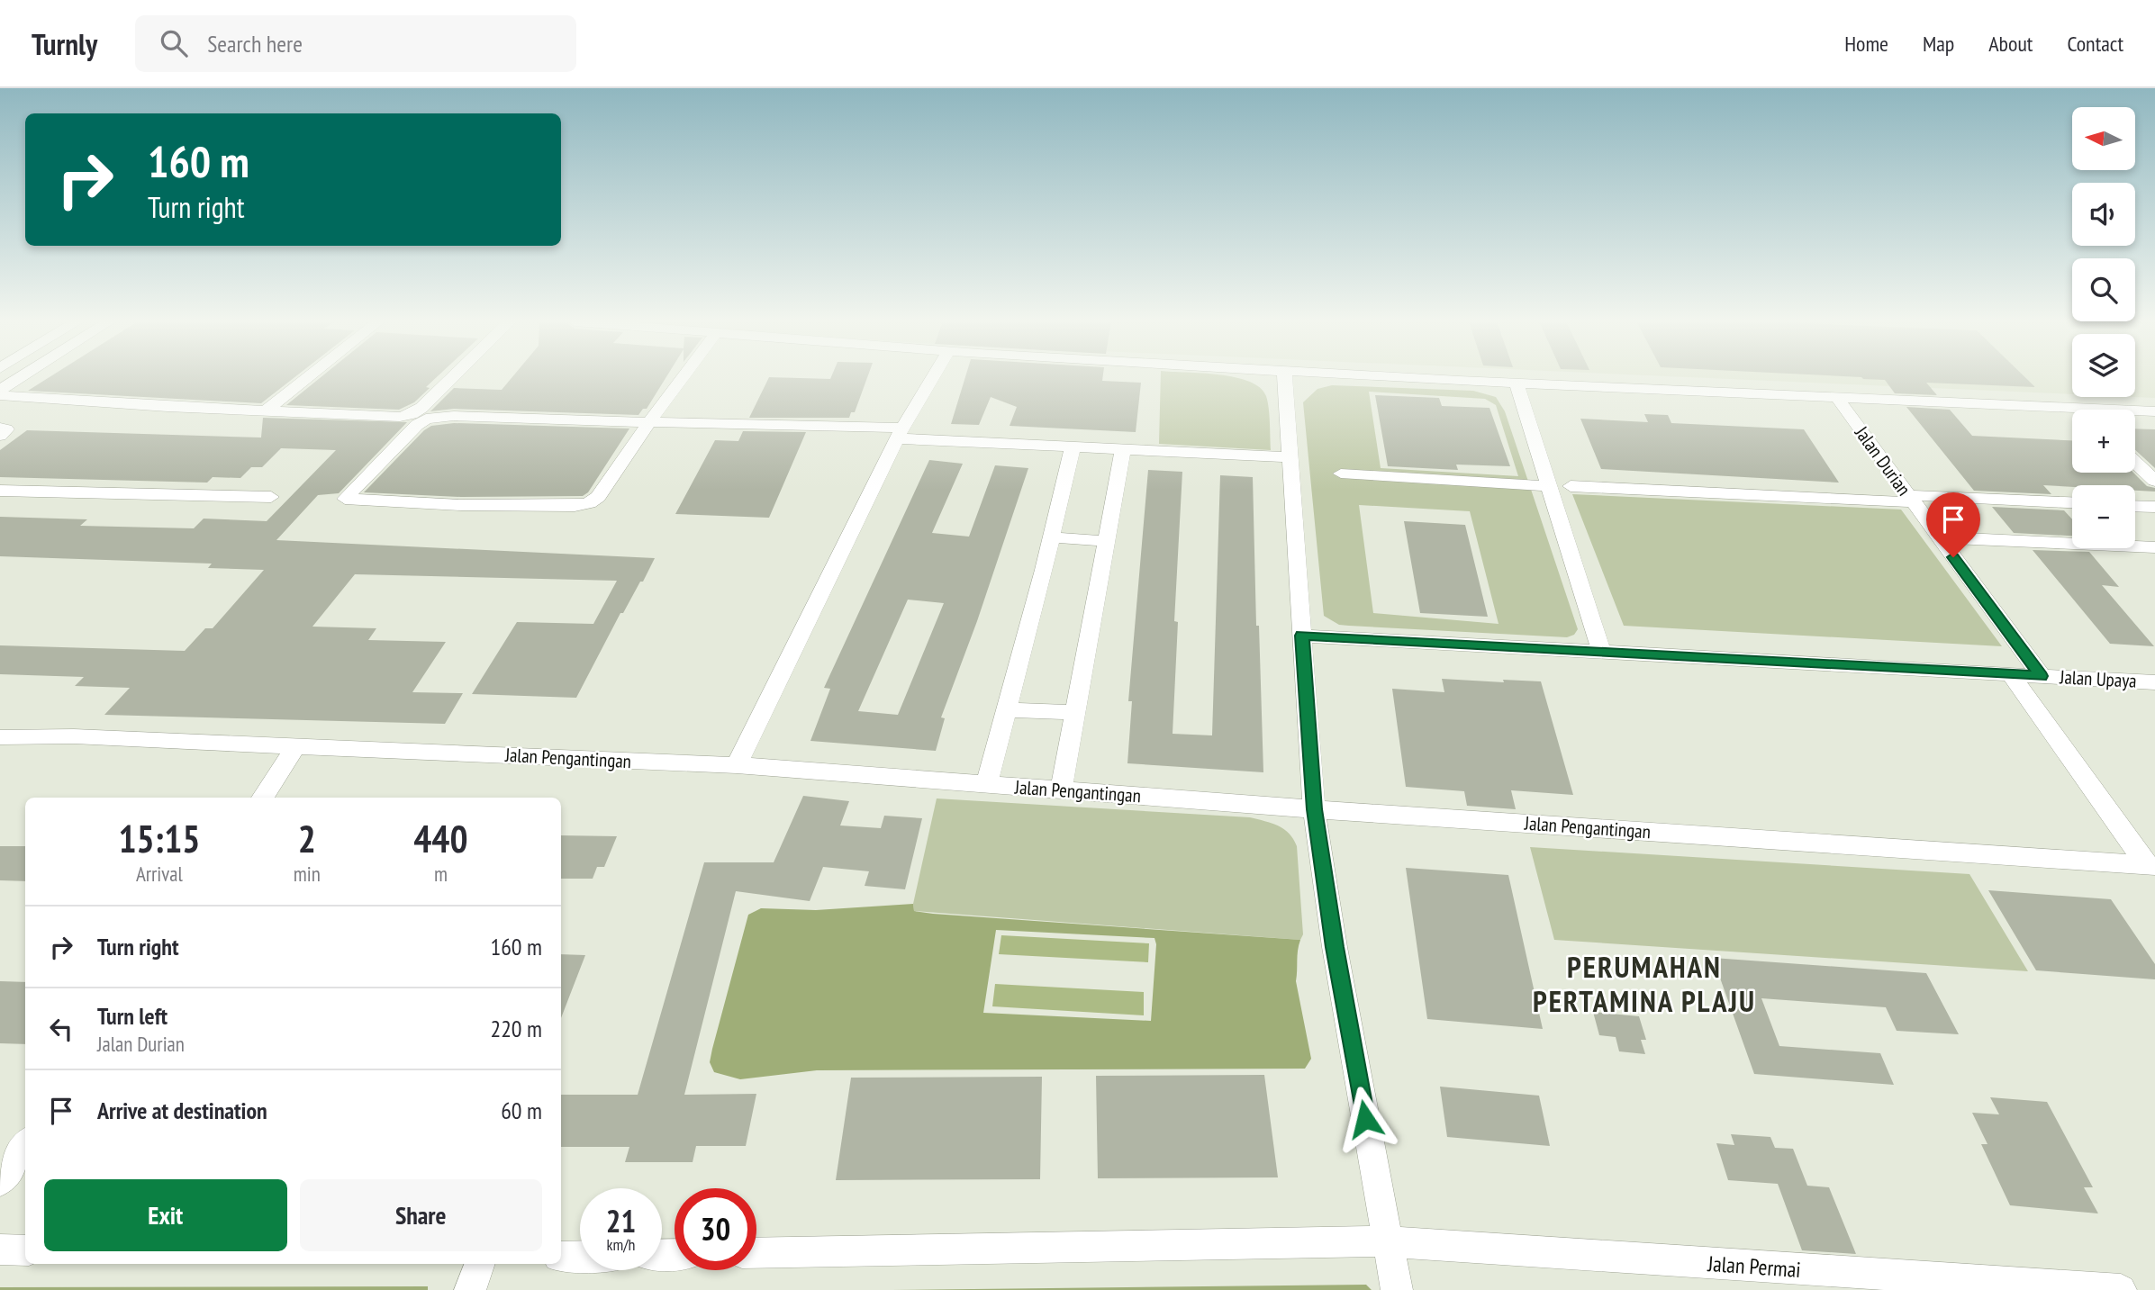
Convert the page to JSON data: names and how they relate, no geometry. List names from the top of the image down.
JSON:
{
  "streets": {
    "street": [
      "Jalan Durian",
      "Jalan Upaya",
      "Jalan Pengantingan",
      "Jalan Permai"
    ]
  },
  "crossings": [
    ["Jalan Durian", "Jalan Upaya"]
  ],
  "districts": ["PERUMAHAN PERTAMINA PLAJU"],
  "north": "left",
  "page": {
    "header": "Turnly",
    "search": "Search here",
    "nav": [
      "Home",
      "Map",
      "About",
      "Contact"
    ],
    "map_buttons": ["+", "−"],
    "turn": ["160 m", "Turn right"],
    "eta": [
      "15:15",
      "Arrival",
      "2",
      "min",
      "440",
      "m"
    ],
    "list": [
      {
        "name": "Turn right",
        "value": "160 m"
      },
      {
        "name": "Turn left",
        "note": "Jalan Durian",
        "value": "220 m"
      },
      {
        "name": "Arrive at destination",
        "value": "60 m"
      }
    ],
    "buttons": ["Exit", "Share"],
    "speed": "21 km/h",
    "limit": "30"
  }
}
